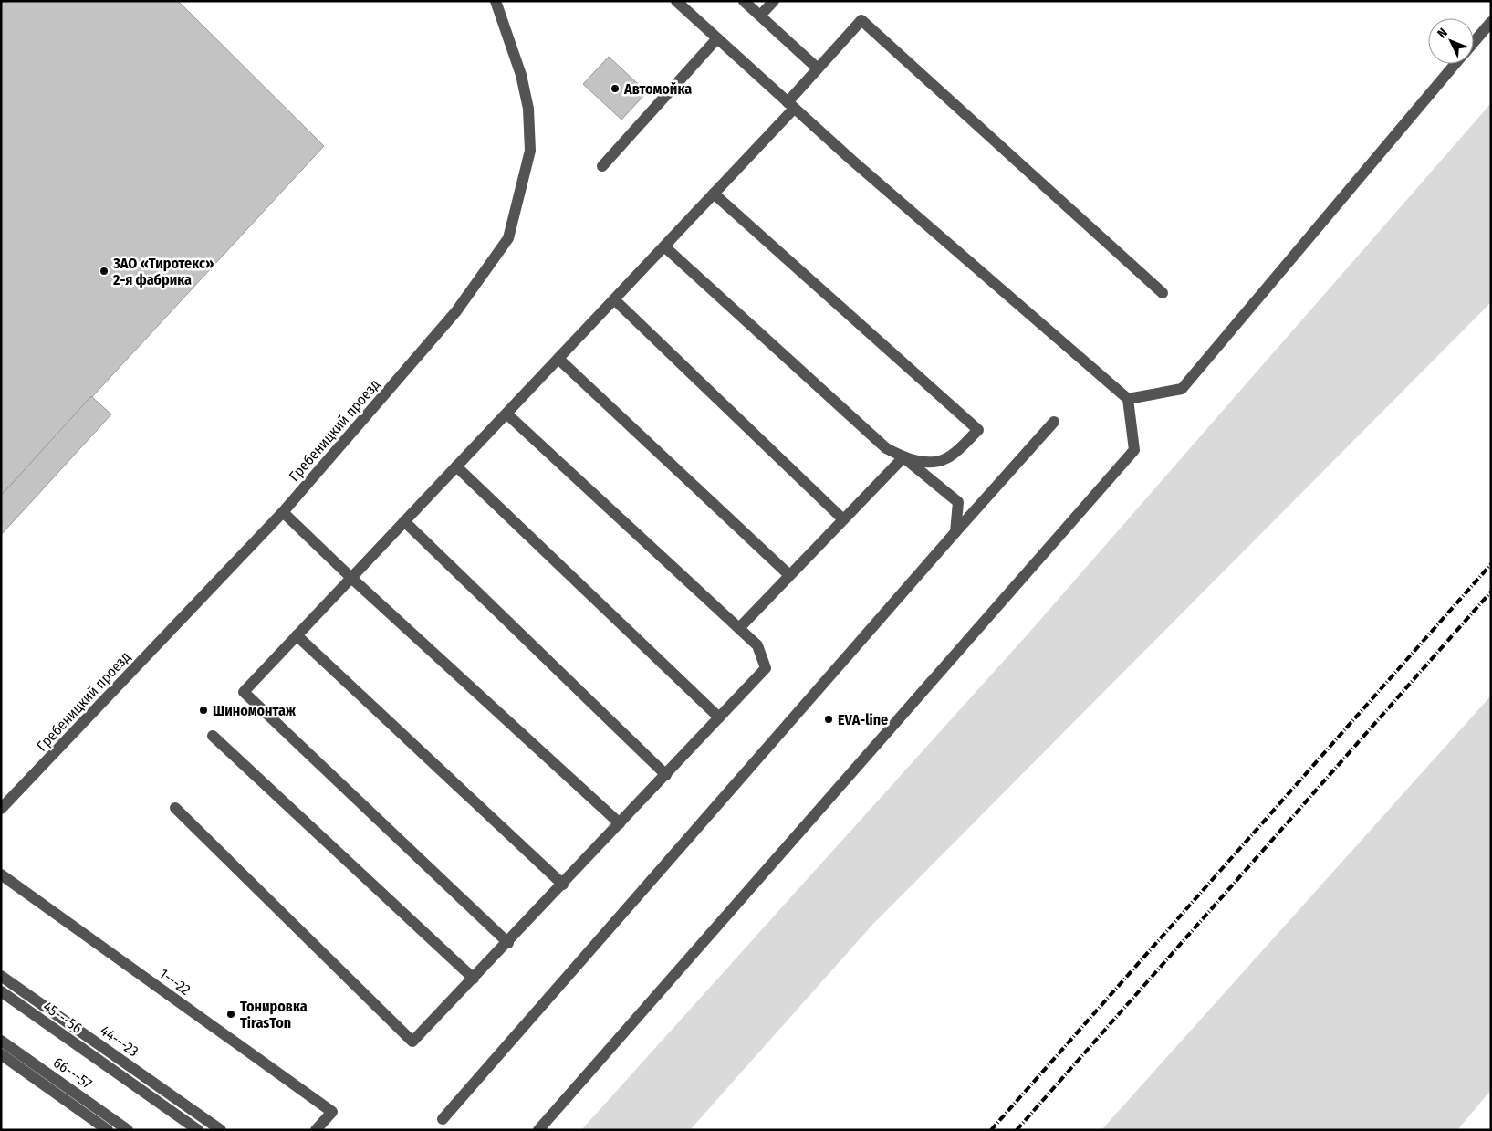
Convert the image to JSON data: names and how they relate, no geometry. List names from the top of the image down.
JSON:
{
  "streets": {
    "street": [
      "Гребеницкий проезд",
      "1---22",
      "45---56",
      "44---23",
      "66---57"
    ]
  },
  "places": [
    "Автомойка",
    "ЗАО «Тиротекс» 2-я фабрика",
    "Шиномонтаж",
    "EVA-line",
    "Тонировка TirasTon"
  ],
  "north": "top left"
}
